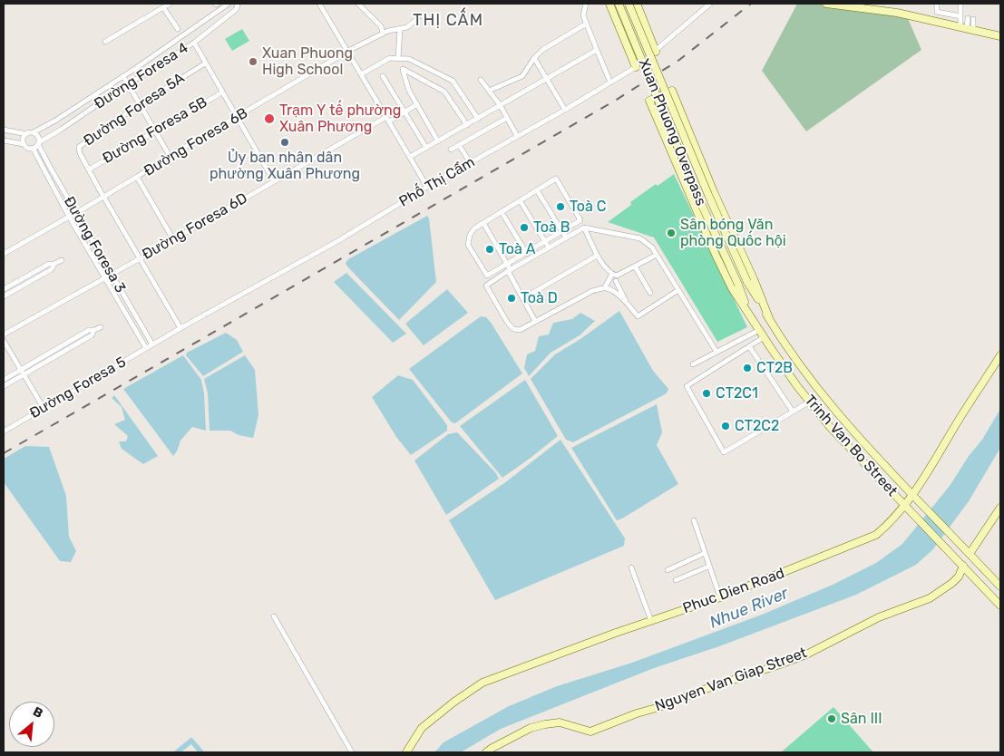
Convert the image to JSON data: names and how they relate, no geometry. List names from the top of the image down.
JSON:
{
  "streets": {
    "main road": [
      "Xuan Phuong Overpass",
      "Trinh Van Bo Street",
      "Phuc Dien Road",
      "Nguyen Van Giap Street"
    ],
    "street": [
      "Đường Foresa 4",
      "Đường Foresa 5A",
      "Đường Foresa 5B",
      "Đường Foresa 6B",
      "Phố Thị Cẩm",
      "Đường Foresa 6D",
      "Đường Foresa 3",
      "Đường Foresa 5"
    ]
  },
  "crossings": [
    ["Đường Foresa 4", "Đường Foresa 3"],
    ["Đường Foresa 5A", "Đường Foresa 5B"],
    ["Đường Foresa 5A", "Đường Foresa 6B"],
    ["Đường Foresa 5A", "Phố Thị Cẩm"],
    ["Đường Foresa 5A", "Đường Foresa 6D"],
    ["Xuan Phuong Overpass", "Trinh Van Bo Street"],
    ["Đường Foresa 6B", "Đường Foresa 3"],
    ["Phố Thị Cẩm", "Đường Foresa 3"],
    ["Phố Thị Cẩm", "Đường Foresa 5"],
    ["Đường Foresa 6D", "Đường Foresa 3"],
    ["Đường Foresa 3", "Đường Foresa 5"],
    ["Trinh Van Bo Street", "Phuc Dien Road"],
    ["Trinh Van Bo Street", "Nguyen Van Giap Street"]
  ],
  "districts": ["THỊ CẤM"],
  "water": ["Nhue River"],
  "places": [
    "Xuan Phuong High School",
    "Trạm Y tế phường Xuân Phương",
    "Ủy ban nhân dân phường Xuân Phương",
    "Toà C",
    "Toà B",
    "Sân bóng Văn phòng Quốc hội",
    "Toà A",
    "Toà D",
    "CT2B",
    "CT2C1",
    "CT2C2",
    "Sân III"
  ],
  "north": "top right"
}
